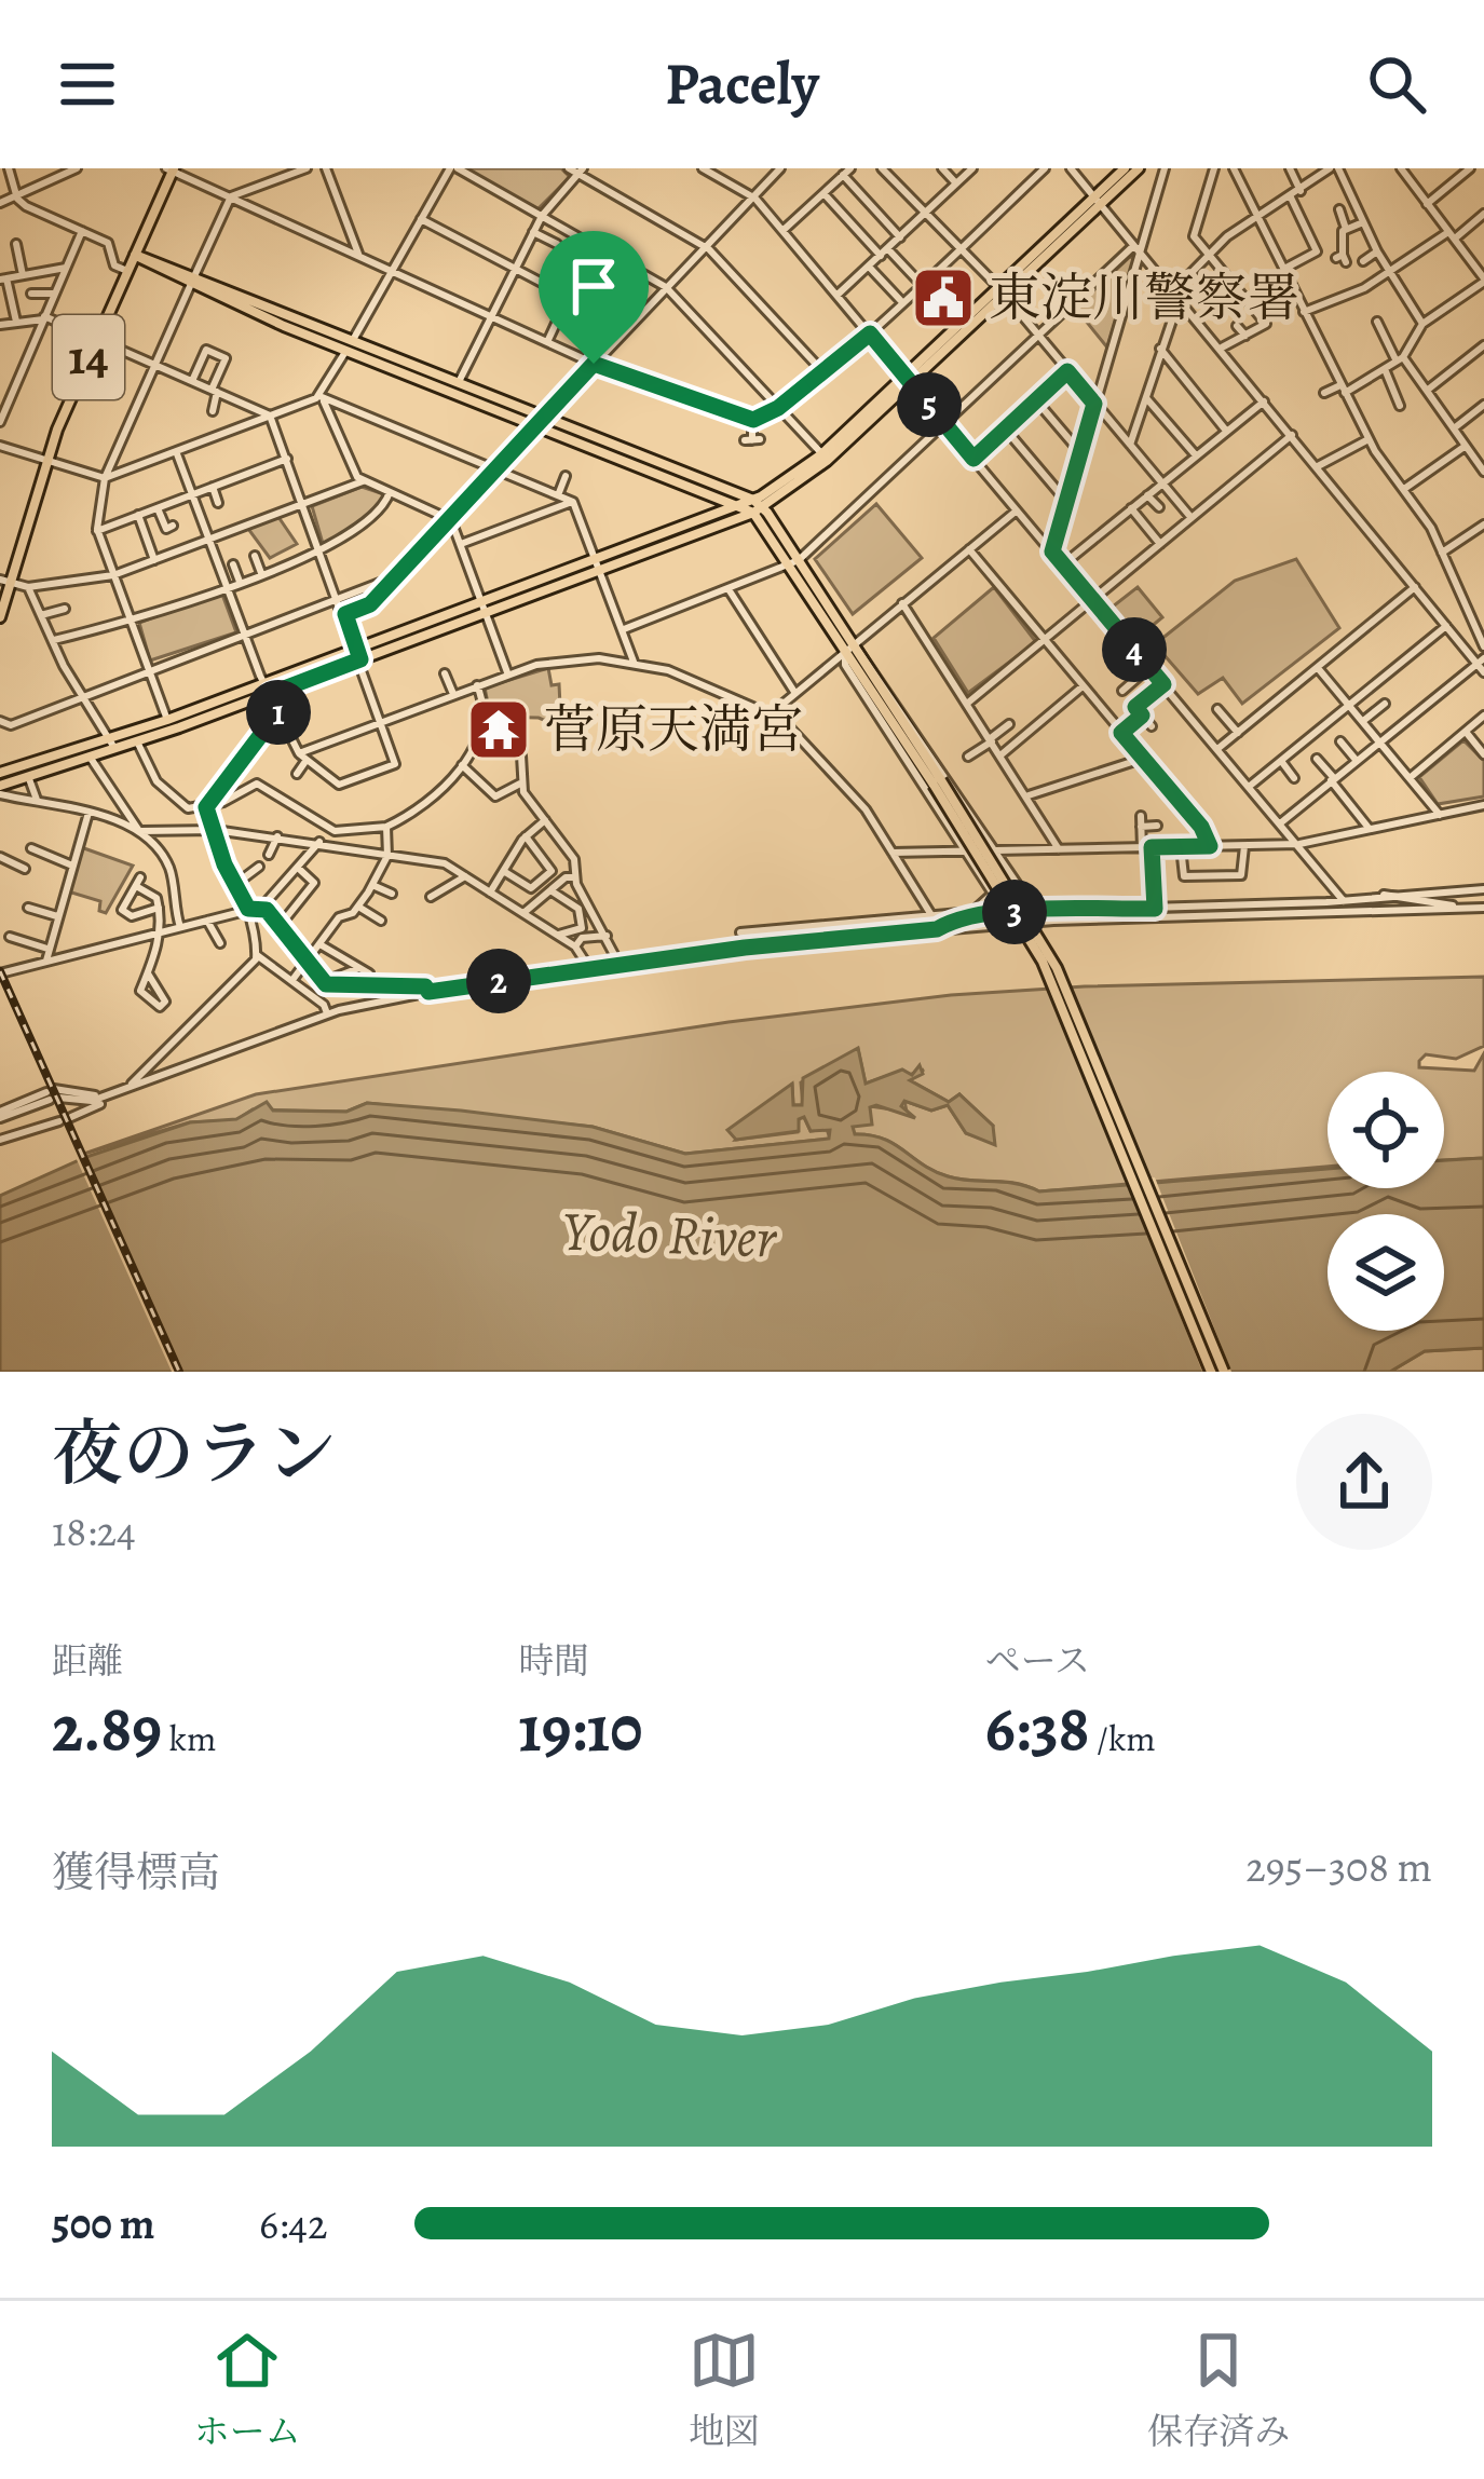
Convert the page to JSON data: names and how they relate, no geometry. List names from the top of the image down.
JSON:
{
  "streets": {
    "main road": ["14"]
  },
  "water": ["Yodo River"],
  "places": {
    "public building": ["東淀川警察署"],
    "temple": ["菅原天満宮"]
  },
  "page": {
    "header": "Pacely",
    "pins": [
      "5",
      "4",
      "1",
      "3",
      "2"
    ],
    "heading": ["夜のラン", "18:24"],
    "stats": [
      ["距離", "2.89 km"],
      ["時間", "19:10"],
      ["ペース", "6:38 /km"]
    ],
    "chart": ["獲得標高", "295–308 m"],
    "list": [
      {
        "name": "500 m",
        "note": "6:42"
      }
    ],
    "tabs": ["ホーム", "地図", "保存済み"]
  }
}
